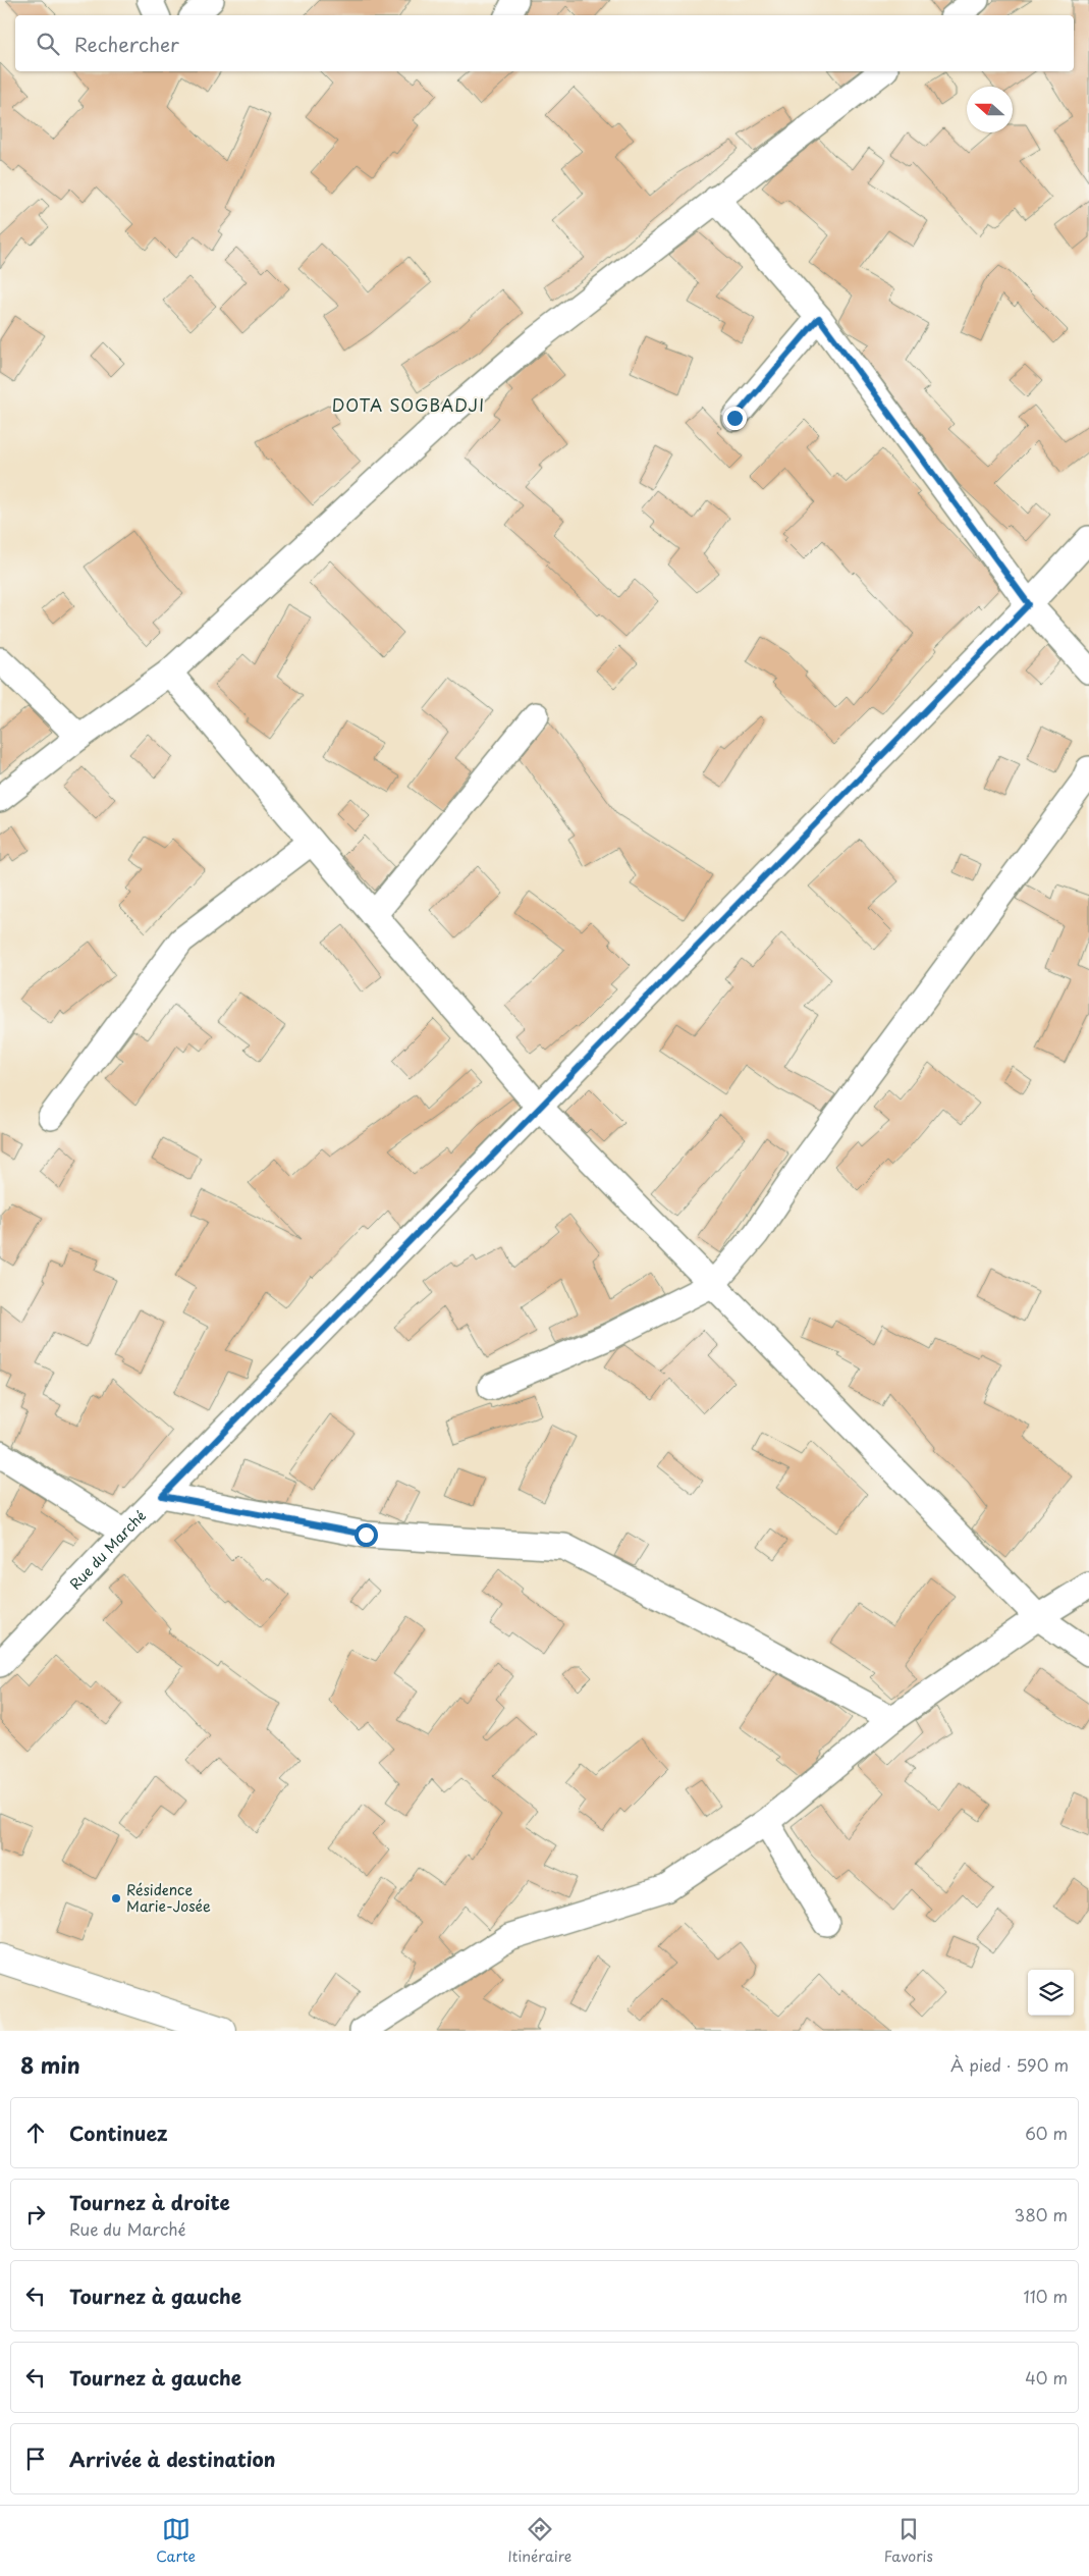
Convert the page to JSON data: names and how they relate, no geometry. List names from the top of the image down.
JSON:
{
  "streets": {
    "street": ["Rue du Marché"]
  },
  "districts": ["DOTA SOGBADJI"],
  "places": ["Résidence Marie-Josée"],
  "north": "left",
  "page": {
    "search": "Rechercher",
    "heading": ["8 min", "À pied · 590 m"],
    "list": [
      ["Continuez", "60 m"],
      ["Tournez à droite", "Rue du Marché", "380 m"],
      ["Tournez à gauche", "110 m"],
      ["Tournez à gauche", "40 m"],
      "Arrivée à destination"
    ],
    "nav": ["Carte", "Itinéraire", "Favoris"]
  }
}
